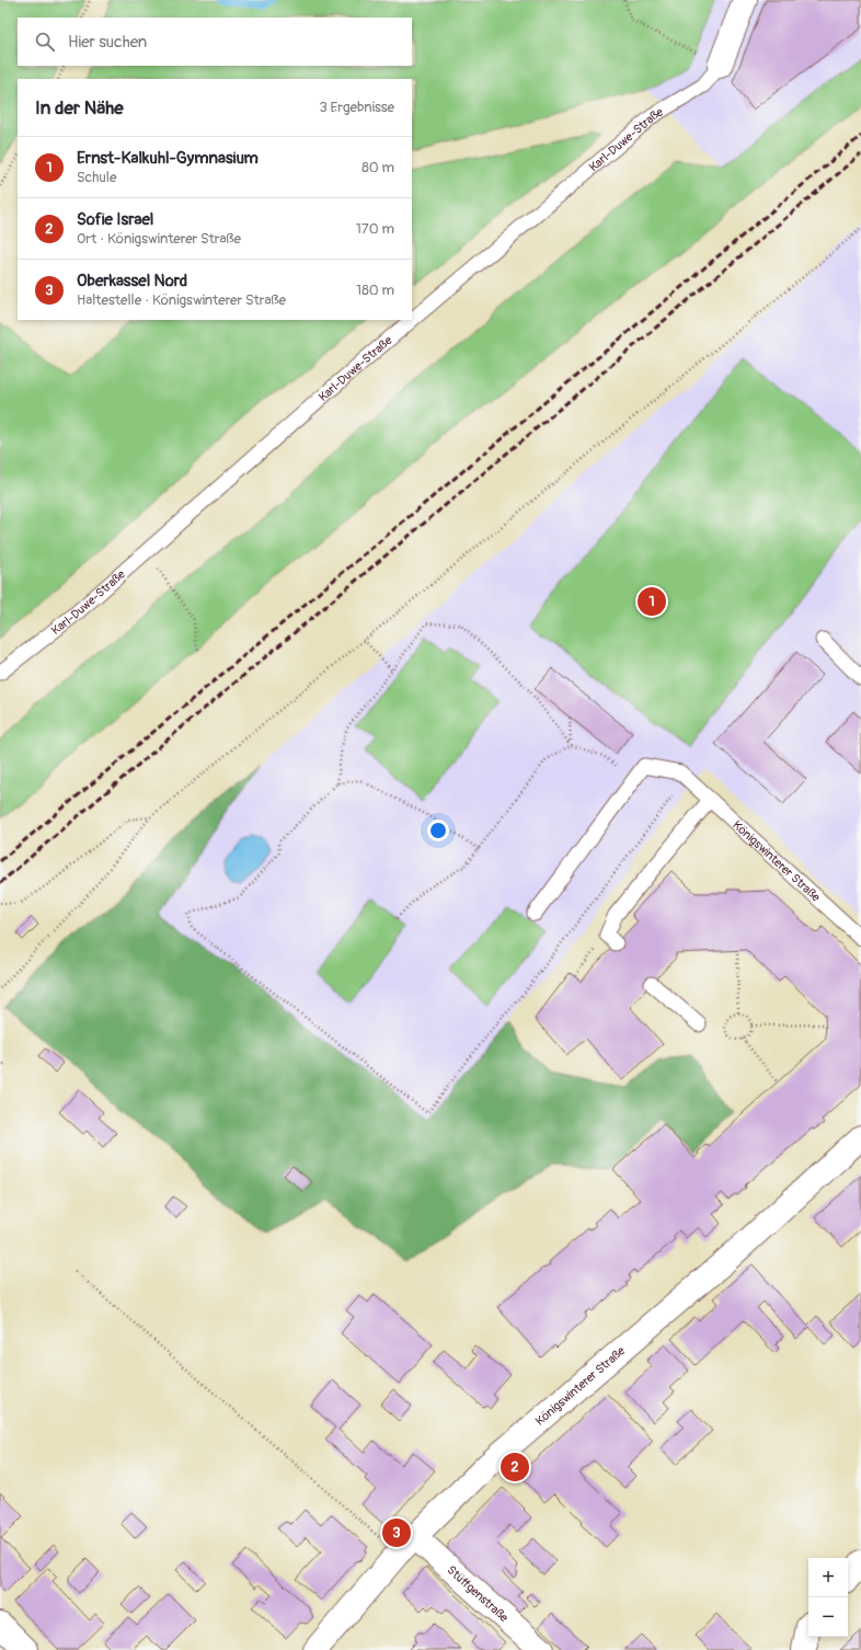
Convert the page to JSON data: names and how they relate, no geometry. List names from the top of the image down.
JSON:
{
  "streets": {
    "main road": ["Karl-Duwe-Straße", "Königswinterer Straße", "Stüffgenstraße"]
  },
  "crossings": [
    ["Königswinterer Straße", "Stüffgenstraße"]
  ],
  "page": {
    "search": "Hier suchen",
    "heading": ["In der Nähe", "3 Ergebnisse"],
    "list": [
      {
        "mark": "1",
        "name": "Ernst-Kalkuhl-Gymnasium",
        "note": "Schule",
        "value": "80 m"
      },
      {
        "mark": "2",
        "name": "Sofie Israel",
        "note": "Ort · Königswinterer Straße",
        "value": "170 m"
      },
      {
        "mark": "3",
        "name": "Oberkassel Nord",
        "note": "Haltestelle · Königswinterer Straße",
        "value": "180 m"
      }
    ],
    "pins": ["1", "2", "3"],
    "map_buttons": ["+", "−"]
  }
}
